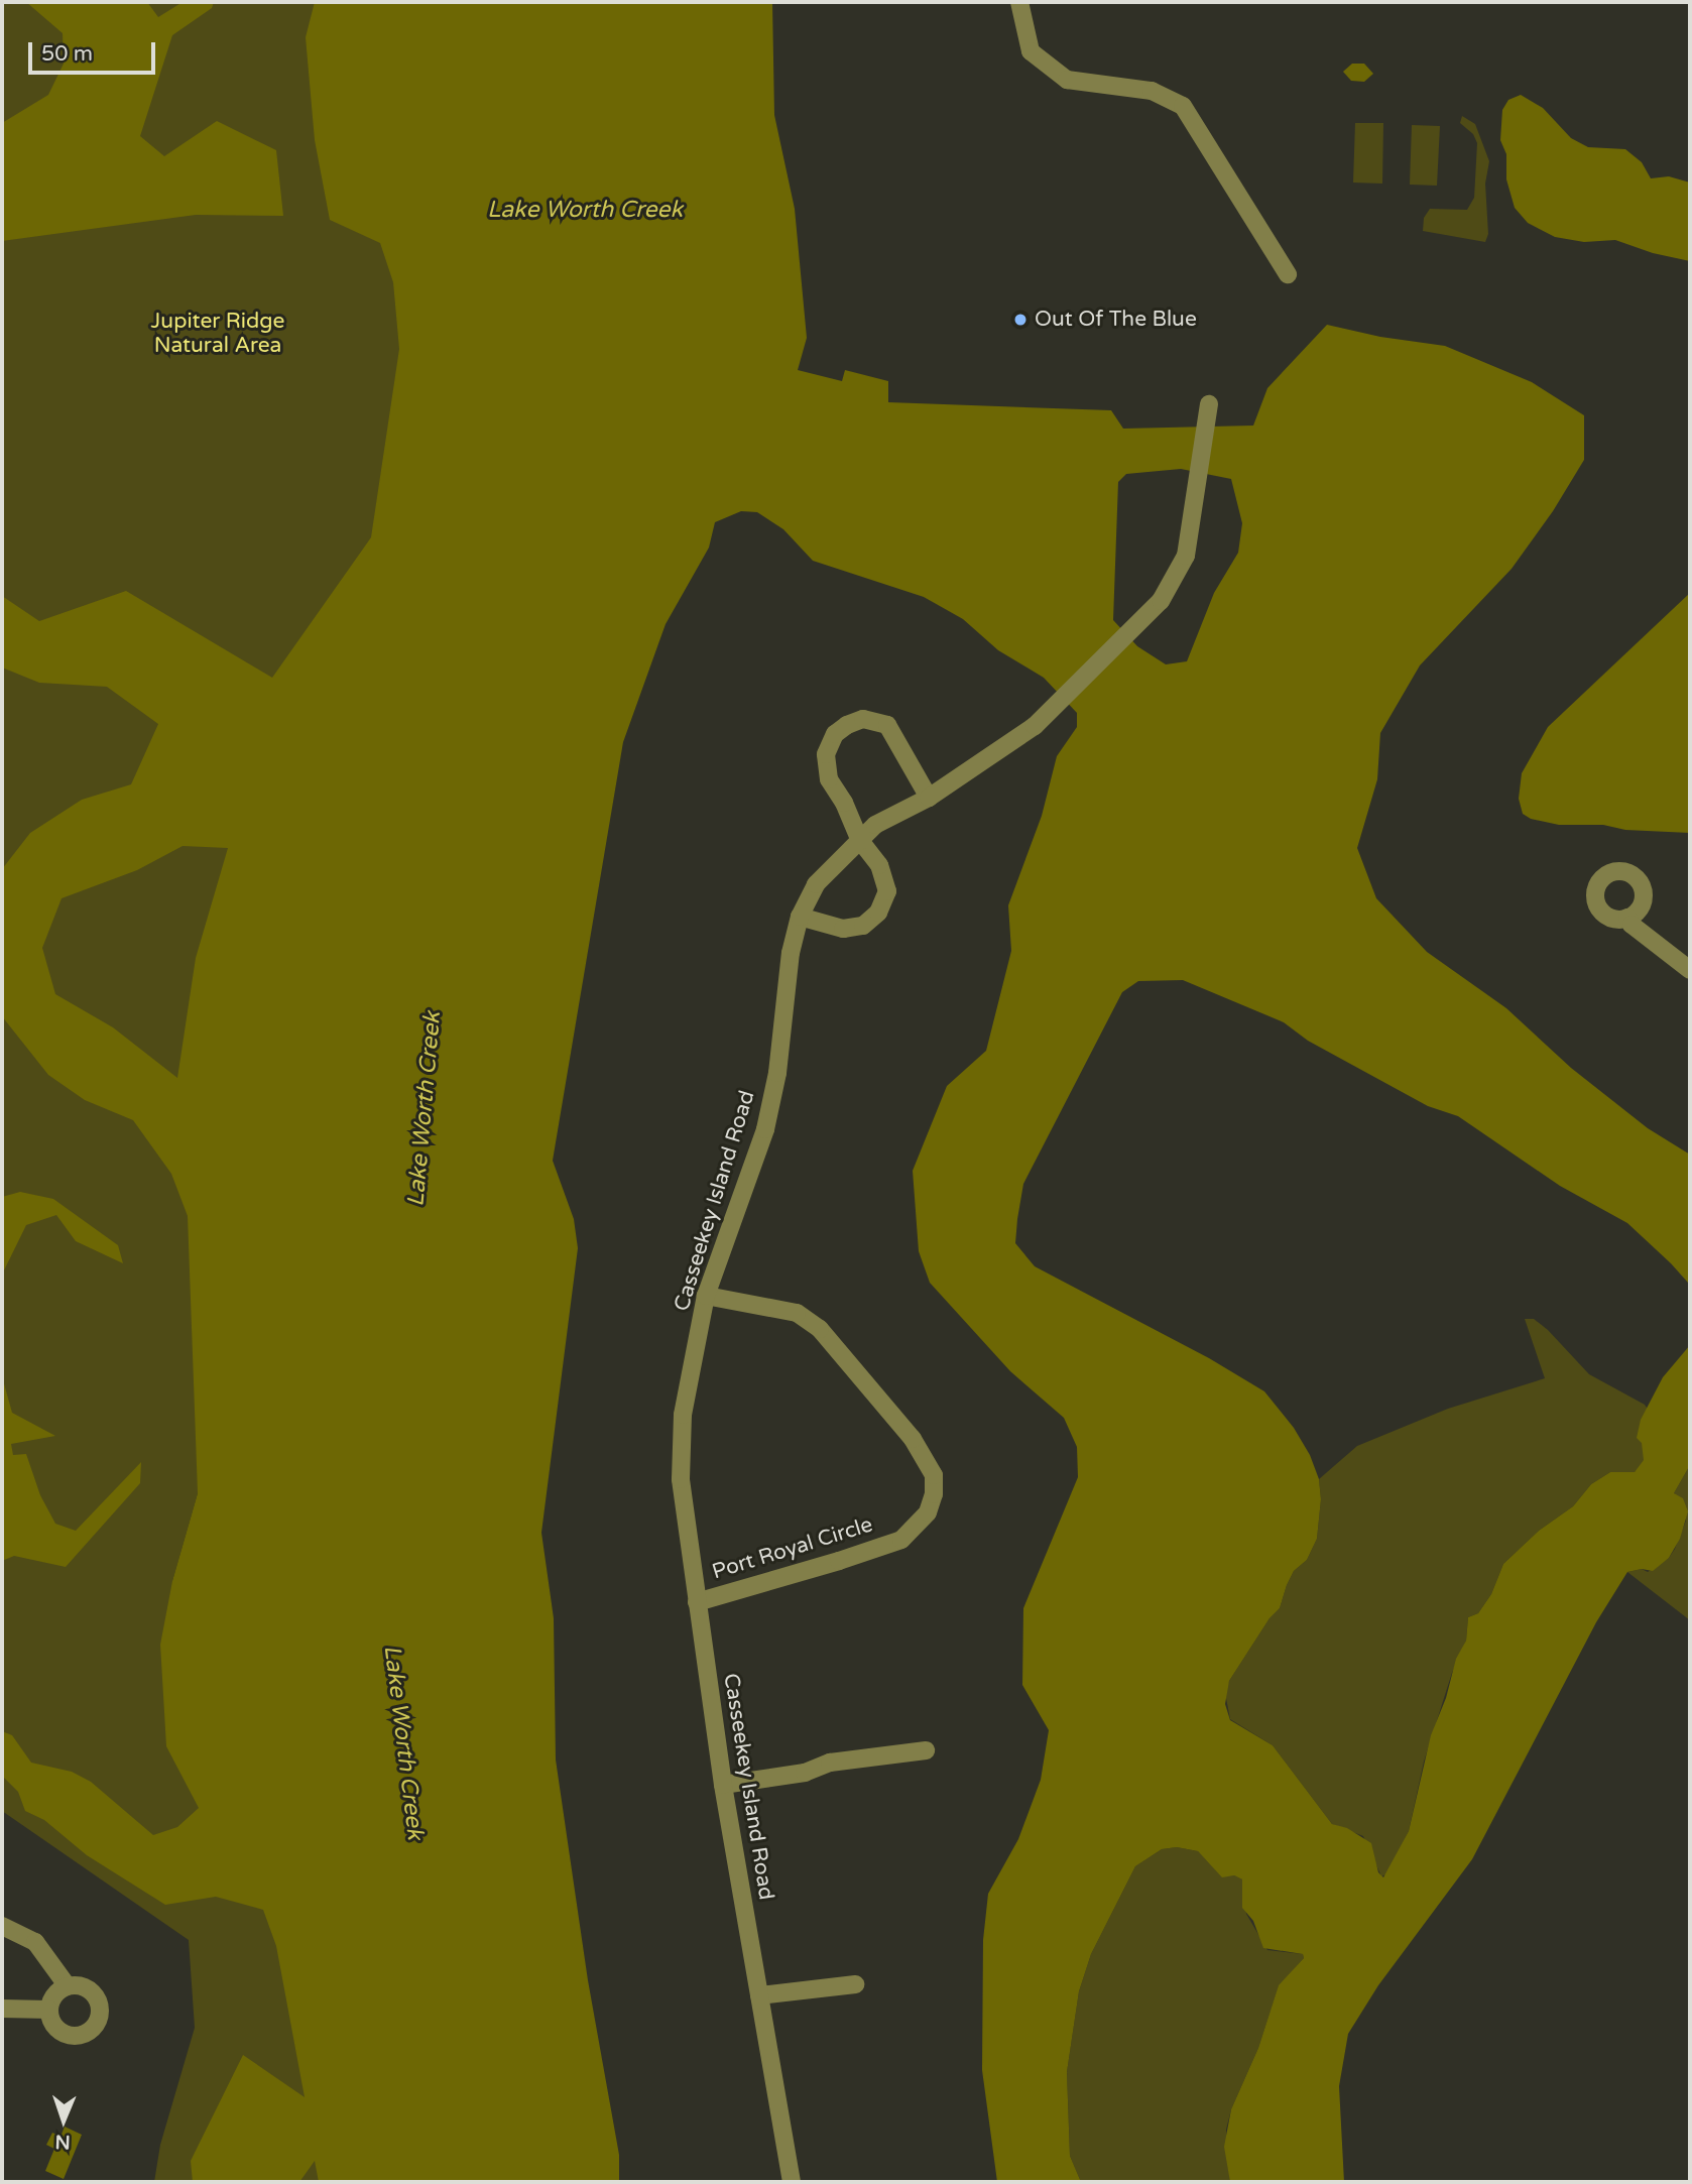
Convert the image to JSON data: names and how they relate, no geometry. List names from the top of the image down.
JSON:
{
  "streets": {
    "street": ["Casseekey Island Road", "Port Royal Circle"]
  },
  "crossings": [
    ["Casseekey Island Road", "Port Royal Circle"]
  ],
  "water": ["Lake Worth Creek"],
  "parks": ["Jupiter Ridge Natural Area"],
  "places": ["Out Of The Blue"],
  "scale_bar": "50 m",
  "north": "bottom"
}
